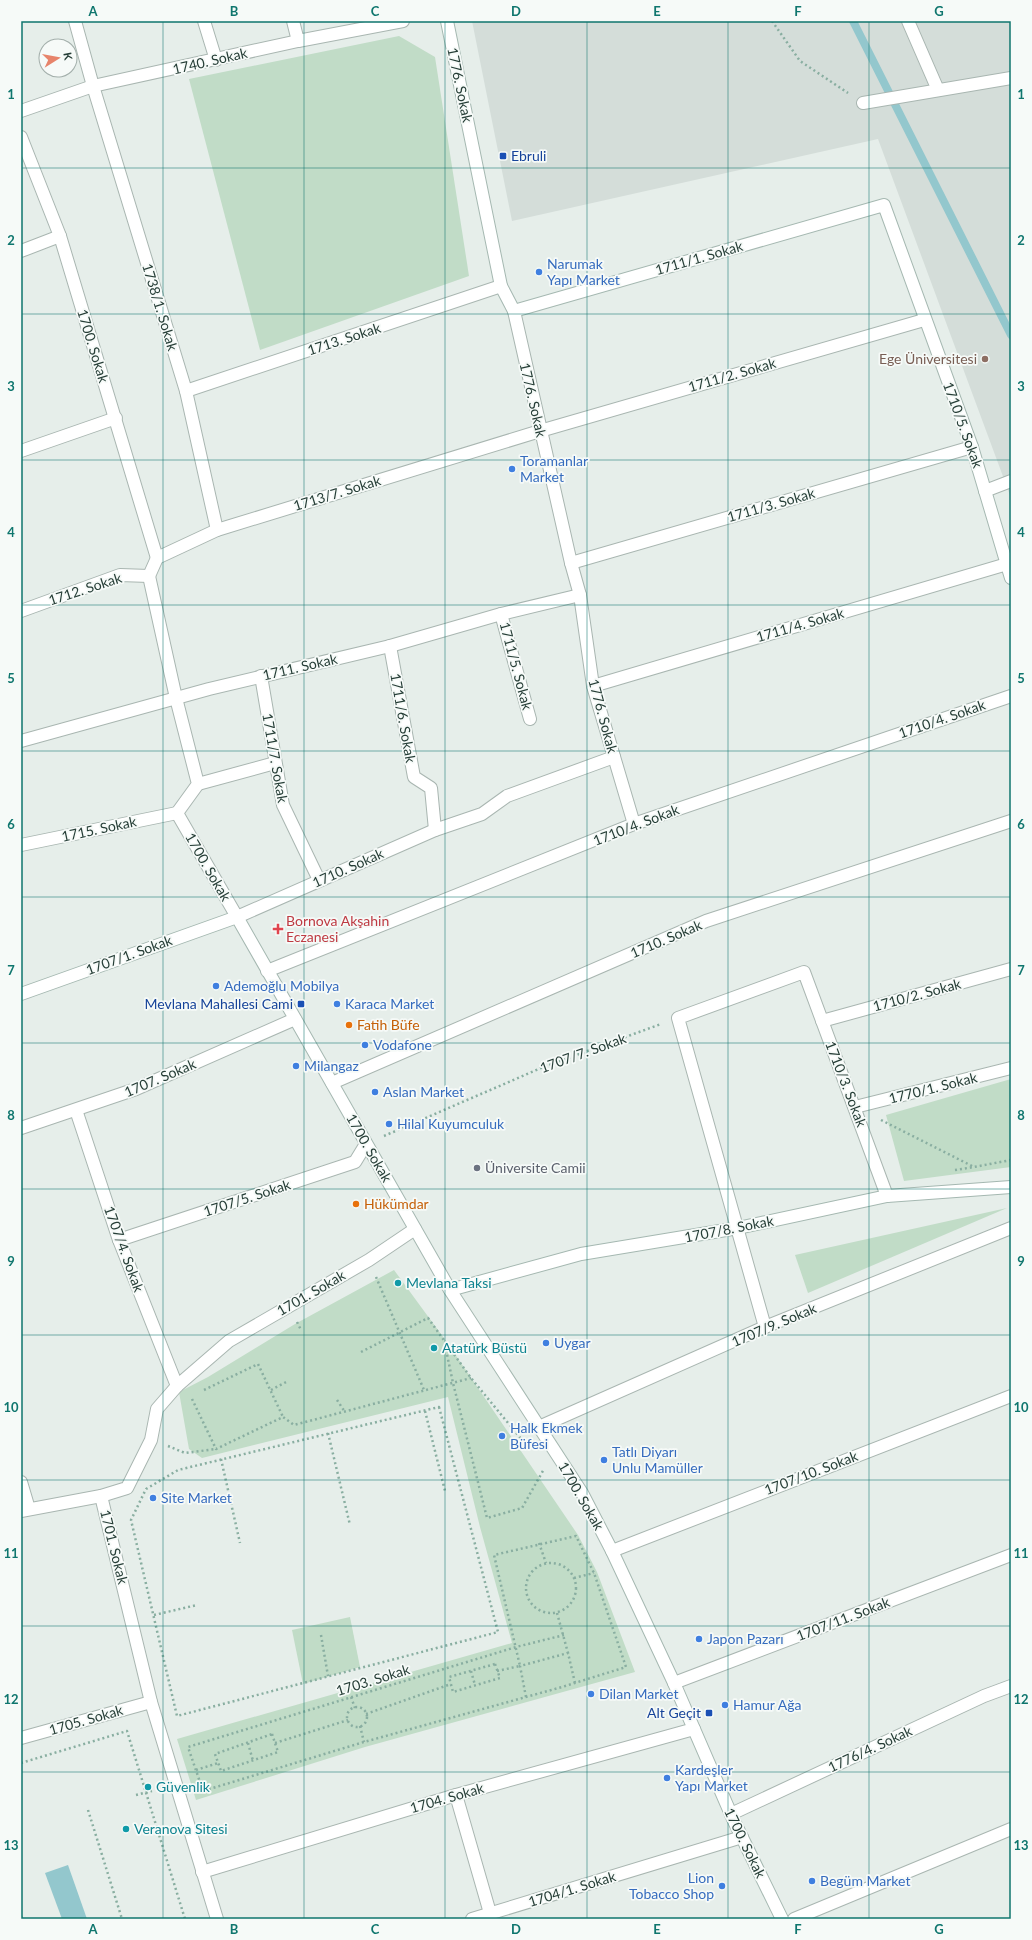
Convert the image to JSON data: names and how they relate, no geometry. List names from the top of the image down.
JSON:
{
  "streets": {
    "street": [
      "1740. Sokak",
      "1776. Sokak",
      "1711/1. Sokak",
      "1738/1. Sokak",
      "1713. Sokak",
      "1700. Sokak",
      "1711/2. Sokak",
      "1710/5. Sokak",
      "1713/7. Sokak",
      "1711/3. Sokak",
      "1712. Sokak",
      "1711/4. Sokak",
      "1711/5. Sokak",
      "1711. Sokak",
      "1711/6. Sokak",
      "1710/4. Sokak",
      "1711/7. Sokak",
      "1715. Sokak",
      "1710. Sokak",
      "1707/1. Sokak",
      "1710/2. Sokak",
      "1707. Sokak",
      "1710/3. Sokak",
      "1770/1. Sokak",
      "1707/5. Sokak",
      "1707/8. Sokak",
      "1707/4. Sokak",
      "1701. Sokak",
      "1707/9. Sokak",
      "1707/10. Sokak",
      "1707/11. Sokak",
      "1705. Sokak",
      "1776/4. Sokak",
      "1704. Sokak",
      "1704/1. Sokak"
    ],
    "path": ["1707/7. Sokak", "1703. Sokak"]
  },
  "crossings": [
    ["1740. Sokak", "1738/1. Sokak"],
    ["1776. Sokak", "1711/1. Sokak"],
    ["1776. Sokak", "1713. Sokak"],
    ["1776. Sokak", "1711/2. Sokak"],
    ["1776. Sokak", "1713/7. Sokak"],
    ["1776. Sokak", "1711/3. Sokak"],
    ["1776. Sokak", "1711/4. Sokak"],
    ["1776. Sokak", "1711. Sokak"],
    ["1776. Sokak", "1710/4. Sokak"],
    ["1776. Sokak", "1710. Sokak"],
    ["1711/1. Sokak", "1710/5. Sokak"],
    ["1738/1. Sokak", "1713. Sokak"],
    ["1738/1. Sokak", "1713/7. Sokak"],
    ["1700. Sokak", "1713/7. Sokak"],
    ["1700. Sokak", "1710/4. Sokak"],
    ["1700. Sokak", "1715. Sokak"],
    ["1700. Sokak", "1710. Sokak"],
    ["1700. Sokak", "1707/1. Sokak"],
    ["1700. Sokak", "1707/7. Sokak"],
    ["1700. Sokak", "1707. Sokak"],
    ["1700. Sokak", "1707/5. Sokak"],
    ["1700. Sokak", "1707/8. Sokak"],
    ["1700. Sokak", "1701. Sokak"],
    ["1700. Sokak", "1707/9. Sokak"],
    ["1700. Sokak", "1707/10. Sokak"],
    ["1700. Sokak", "1707/11. Sokak"],
    ["1700. Sokak", "1776/4. Sokak"],
    ["1700. Sokak", "1704. Sokak"],
    ["1700. Sokak", "1704/1. Sokak"],
    ["1711/2. Sokak", "1710/5. Sokak"],
    ["1711/2. Sokak", "1713/7. Sokak"],
    ["1710/5. Sokak", "1711/3. Sokak"],
    ["1710/5. Sokak", "1711/4. Sokak"],
    ["1711/5. Sokak", "1711. Sokak"],
    ["1711. Sokak", "1711/6. Sokak"],
    ["1711. Sokak", "1711/7. Sokak"],
    ["1711/6. Sokak", "1710. Sokak"],
    ["1711/7. Sokak", "1710. Sokak"],
    ["1710. Sokak", "1707/1. Sokak"],
    ["1710/2. Sokak", "1710/3. Sokak"],
    ["1707/7. Sokak", "1710/3. Sokak"],
    ["1707/7. Sokak", "1707/5. Sokak"],
    ["1707. Sokak", "1707/4. Sokak"],
    ["1710/3. Sokak", "1770/1. Sokak"],
    ["1710/3. Sokak", "1707/8. Sokak"],
    ["1707/5. Sokak", "1707/4. Sokak"],
    ["1707/4. Sokak", "1701. Sokak"],
    ["1701. Sokak", "1705. Sokak"],
    ["1701. Sokak", "1704. Sokak"]
  ],
  "places": {
    "transit": ["Ebruli", "Mevlana Mahallesi Cami", "Alt Geçit"],
    "other": [
      "Narumak Yapı Market",
      "Ege Üniversitesi",
      "Toramanlar Market",
      "Ademoğlu Mobilya",
      "Karaca Market",
      "Fatih Büfe",
      "Vodafone",
      "Milangaz",
      "Aslan Market",
      "Hilal Kuyumculuk",
      "Üniversite Camii",
      "Hükümdar",
      "Mevlana Taksi",
      "Uygar",
      "Atatürk Büstü",
      "Halk Ekmek Büfesi",
      "Tatlı Diyarı Unlu Mamüller",
      "Site Market",
      "Japon Pazarı",
      "Dilan Market",
      "Hamur Ağa",
      "Kardeşler Yapı Market",
      "Güvenlik",
      "Veranova Sitesi",
      "Begüm Market",
      "Lion Tobacco Shop"
    ],
    "health": ["Bornova Akşahin Eczanesi"]
  },
  "north": "right",
  "grid": {
    "columns": [
      "A",
      "B",
      "C",
      "D",
      "E",
      "F",
      "G"
    ],
    "rows": [
      "1",
      "2",
      "3",
      "4",
      "5",
      "6",
      "7",
      "8",
      "9",
      "10",
      "11",
      "12",
      "13"
    ]
  }
}
